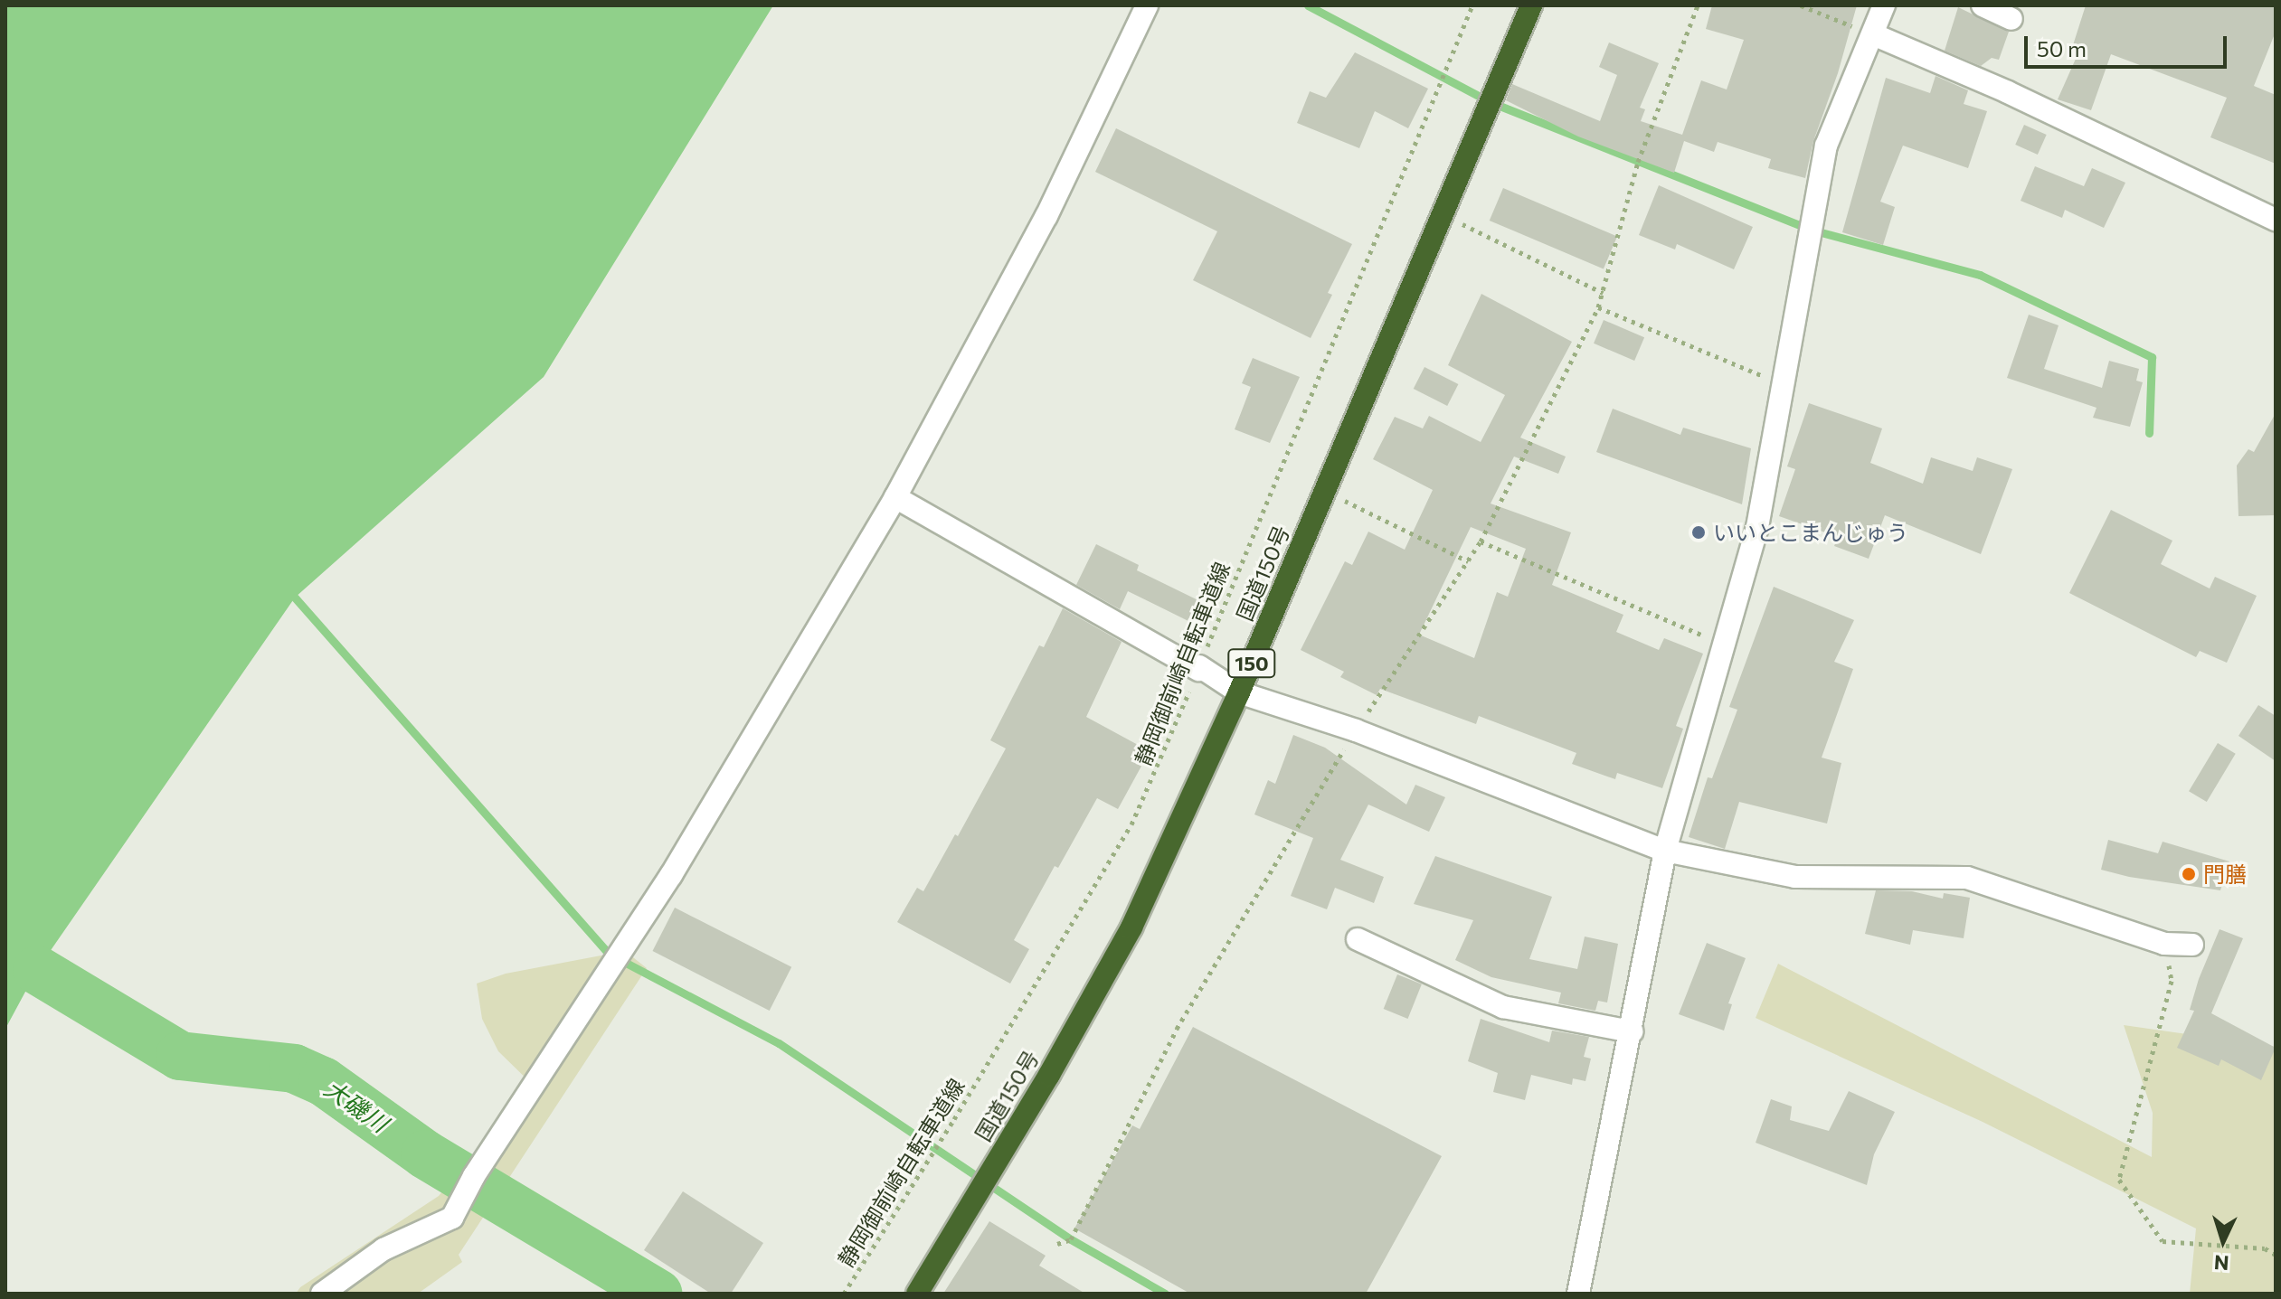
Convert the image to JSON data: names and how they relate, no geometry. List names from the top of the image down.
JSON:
{
  "streets": {
    "highway": ["国道150号", "150"],
    "path": ["静岡御前崎自転車道線"]
  },
  "water": ["大磯川"],
  "places": ["いいとこまんじゅう", "門膳"],
  "scale_bar": "50 m",
  "north": "bottom"
}
